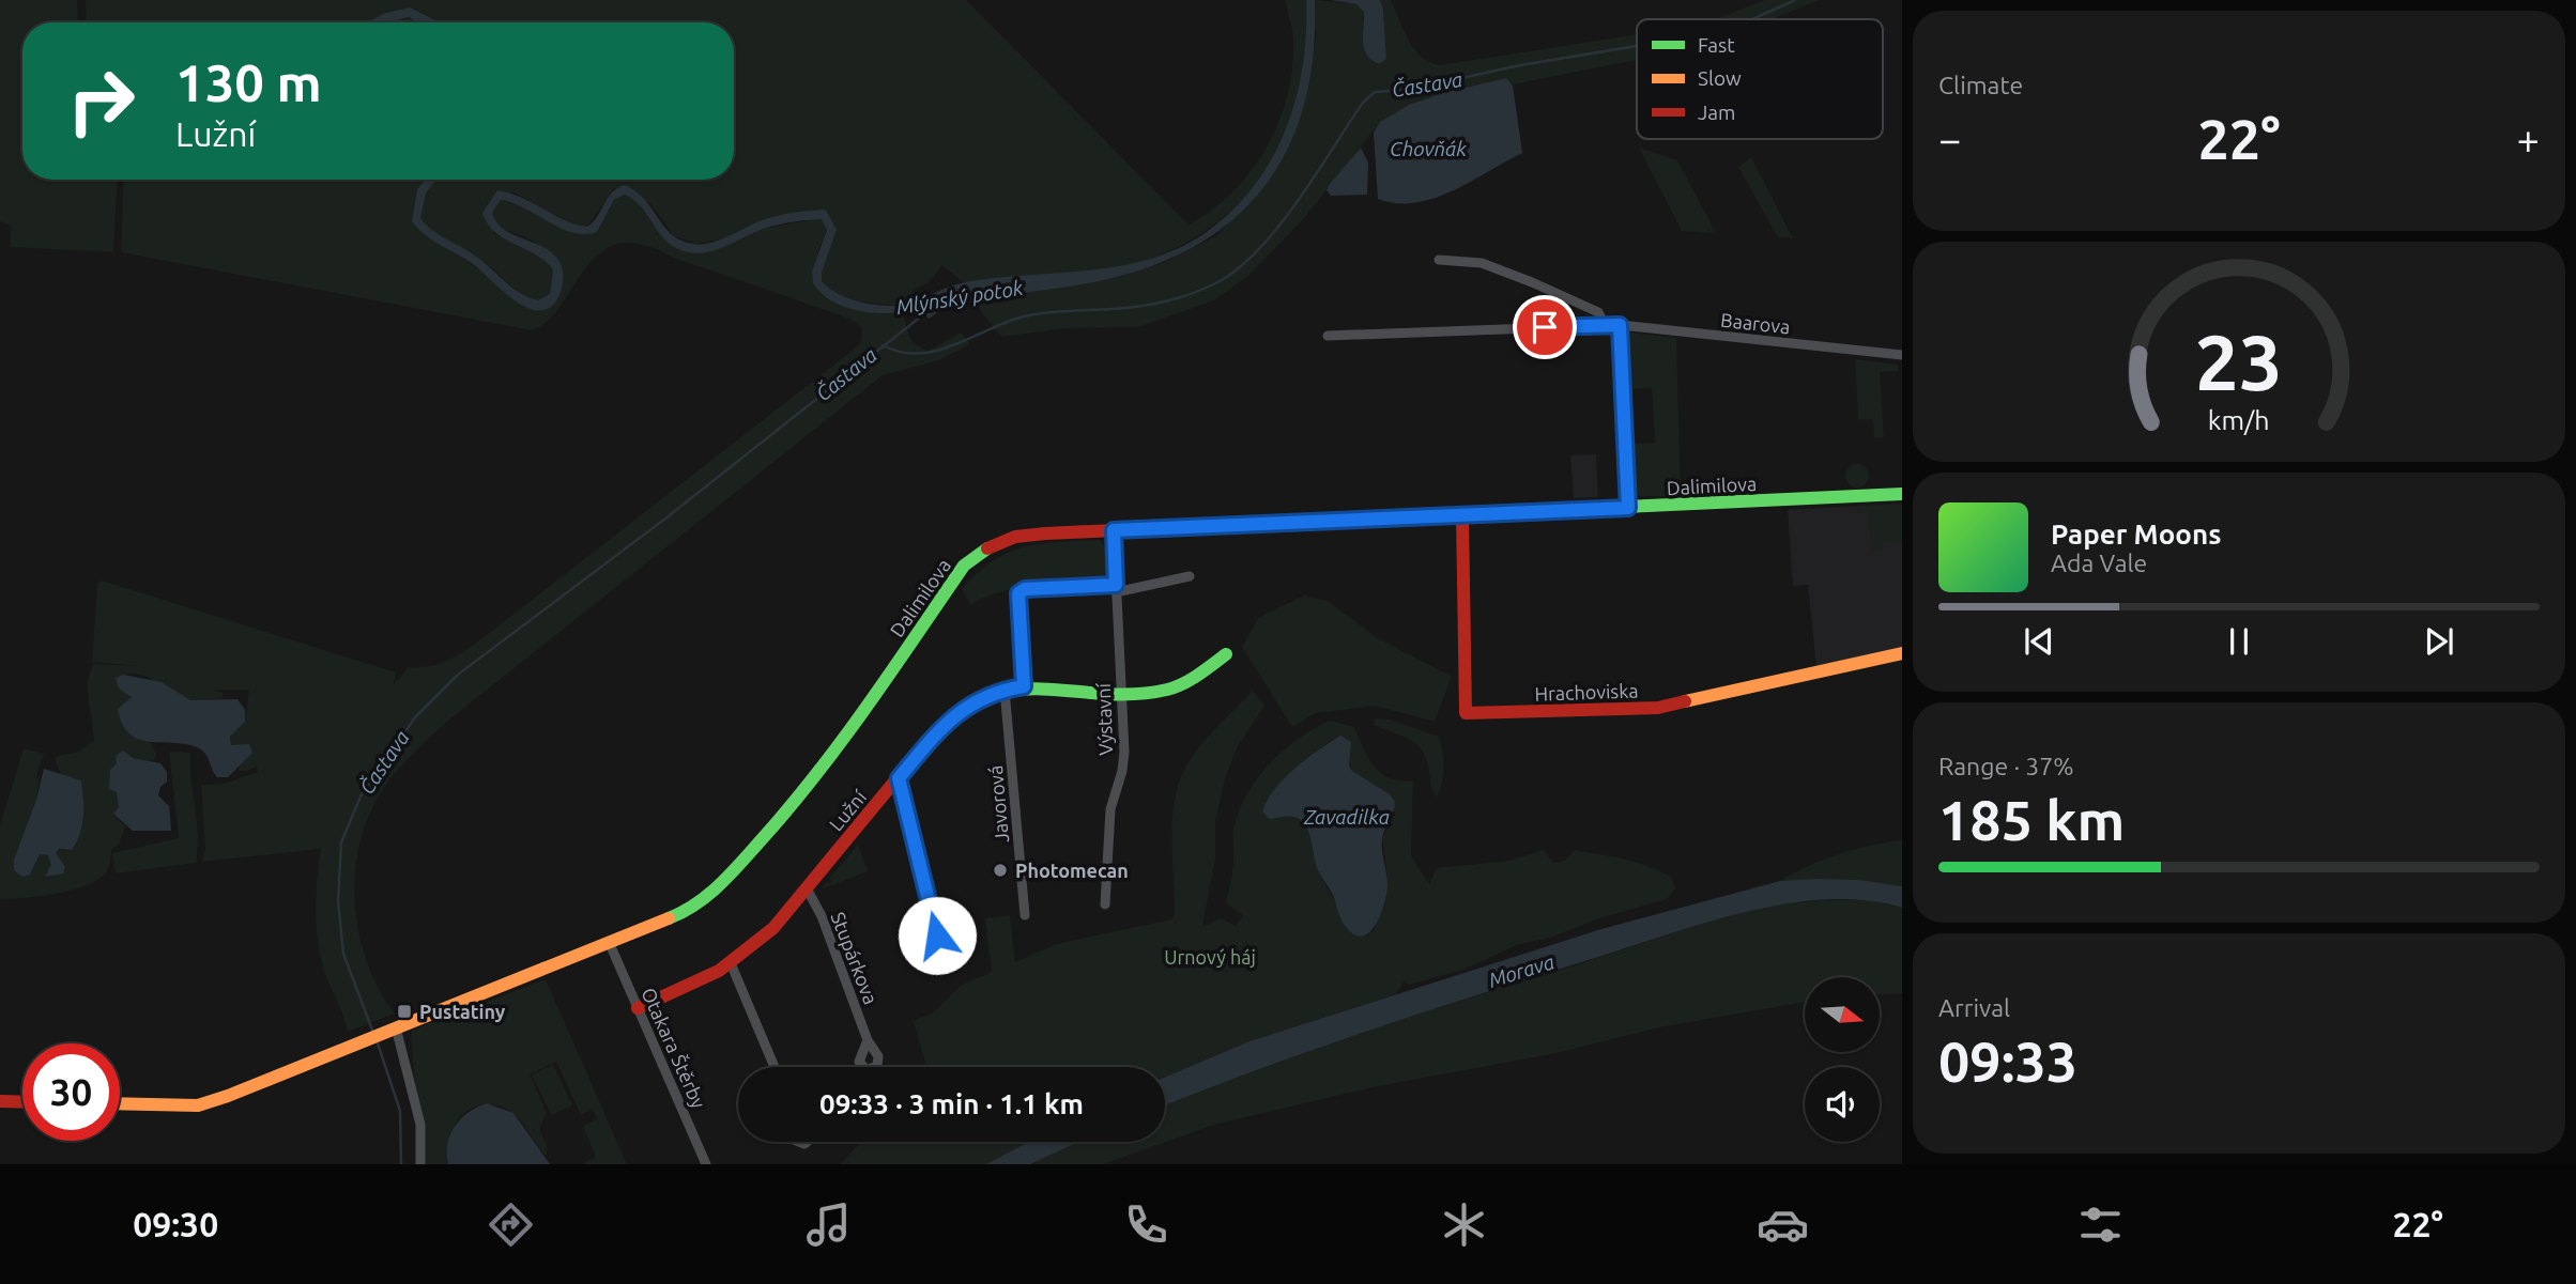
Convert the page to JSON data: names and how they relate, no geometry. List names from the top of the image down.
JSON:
{
  "streets": {
    "main road": ["Dalimilova", "Hrachoviska", "Lužní"],
    "street": [
      "Baarova",
      "Výstavní",
      "Javorová",
      "Stupárkova",
      "Otakara Štěrby"
    ]
  },
  "crossings": [
    ["Dalimilova", "Hrachoviska"],
    ["Dalimilova", "Výstavní"],
    ["Dalimilova", "Otakara Štěrby"],
    ["Výstavní", "Lužní"],
    ["Javorová", "Lužní"],
    ["Lužní", "Stupárkova"],
    ["Lužní", "Otakara Štěrby"]
  ],
  "water": [
    "Častava",
    "Chovňák",
    "Mlýnský potok",
    "Zavadilka",
    "Morava"
  ],
  "parks": ["Urnový háj"],
  "places": {
    "other": ["Photomecan"],
    "transit": ["Pustatiny"]
  },
  "legend": ["Fast", "Slow", "Jam"],
  "north": "right",
  "page": {
    "tile": [
      "Climate",
      ["Range · 37%", "185 km"],
      ["Arrival", "09:33"]
    ],
    "turn": ["130 m", "Lužní"],
    "heat": ["−", "22°", "+"],
    "song": ["Paper Moons", "Ada Vale"],
    "limit": "30",
    "trip": "09:33 · 3 min · 1.1 km",
    "tabs": ["09:30", "22°"],
    "gauge": ["23", "km/h"]
  }
}
